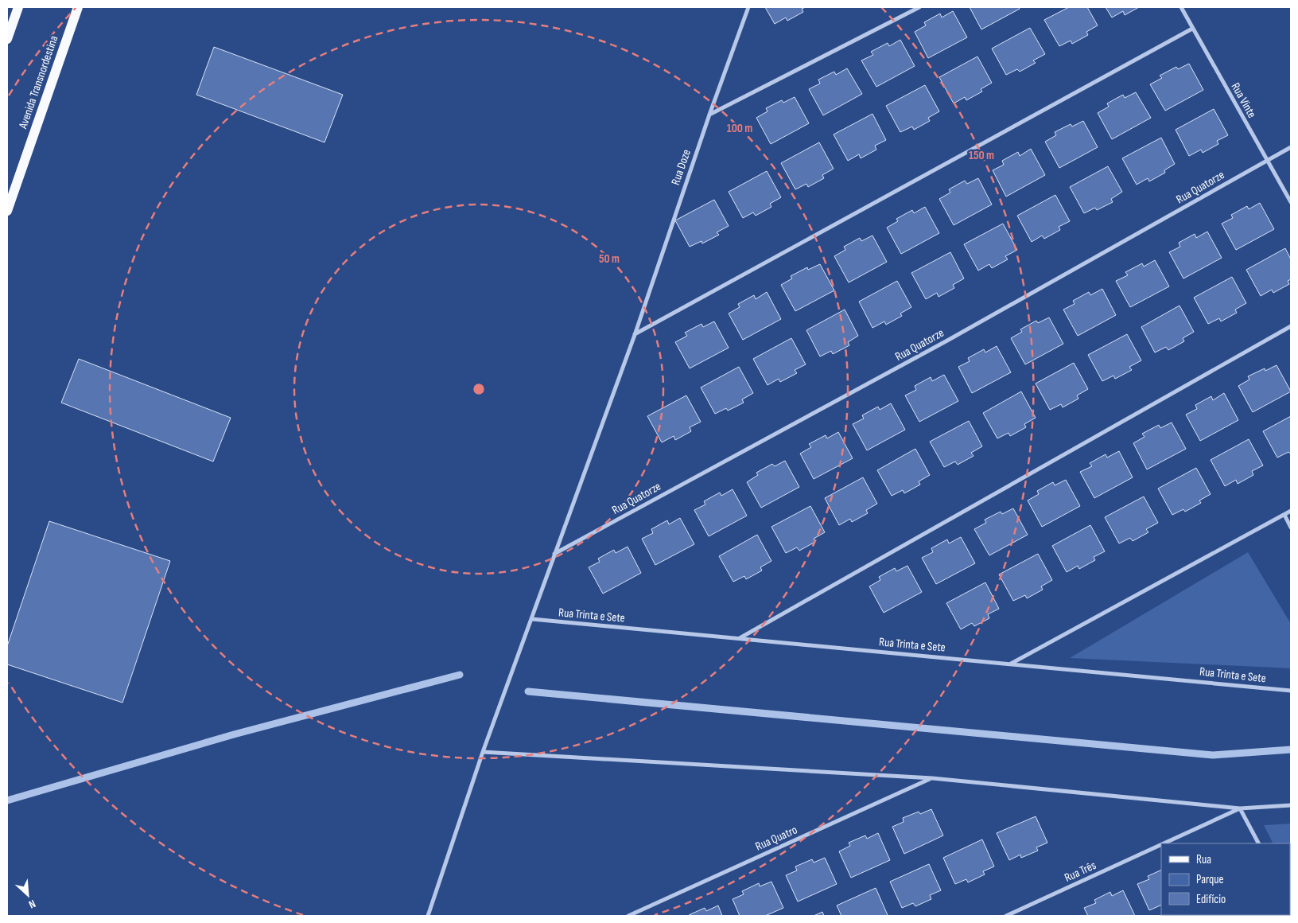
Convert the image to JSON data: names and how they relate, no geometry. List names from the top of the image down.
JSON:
{
  "streets": {
    "main road": ["Avenida Transnordestina"],
    "street": [
      "Rua Vinte",
      "Rua Doze",
      "Rua Quatorze",
      "Rua Trinta e Sete",
      "Rua Quatro",
      "Rua Três"
    ]
  },
  "crossings": [
    ["Rua Vinte", "Rua Quatorze"],
    ["Rua Doze", "Rua Quatorze"],
    ["Rua Doze", "Rua Trinta e Sete"]
  ],
  "legend": ["Rua", "Parque", "Edifício"],
  "north": "bottom right",
  "rings": ["100 m", "150 m", "50 m"]
}
